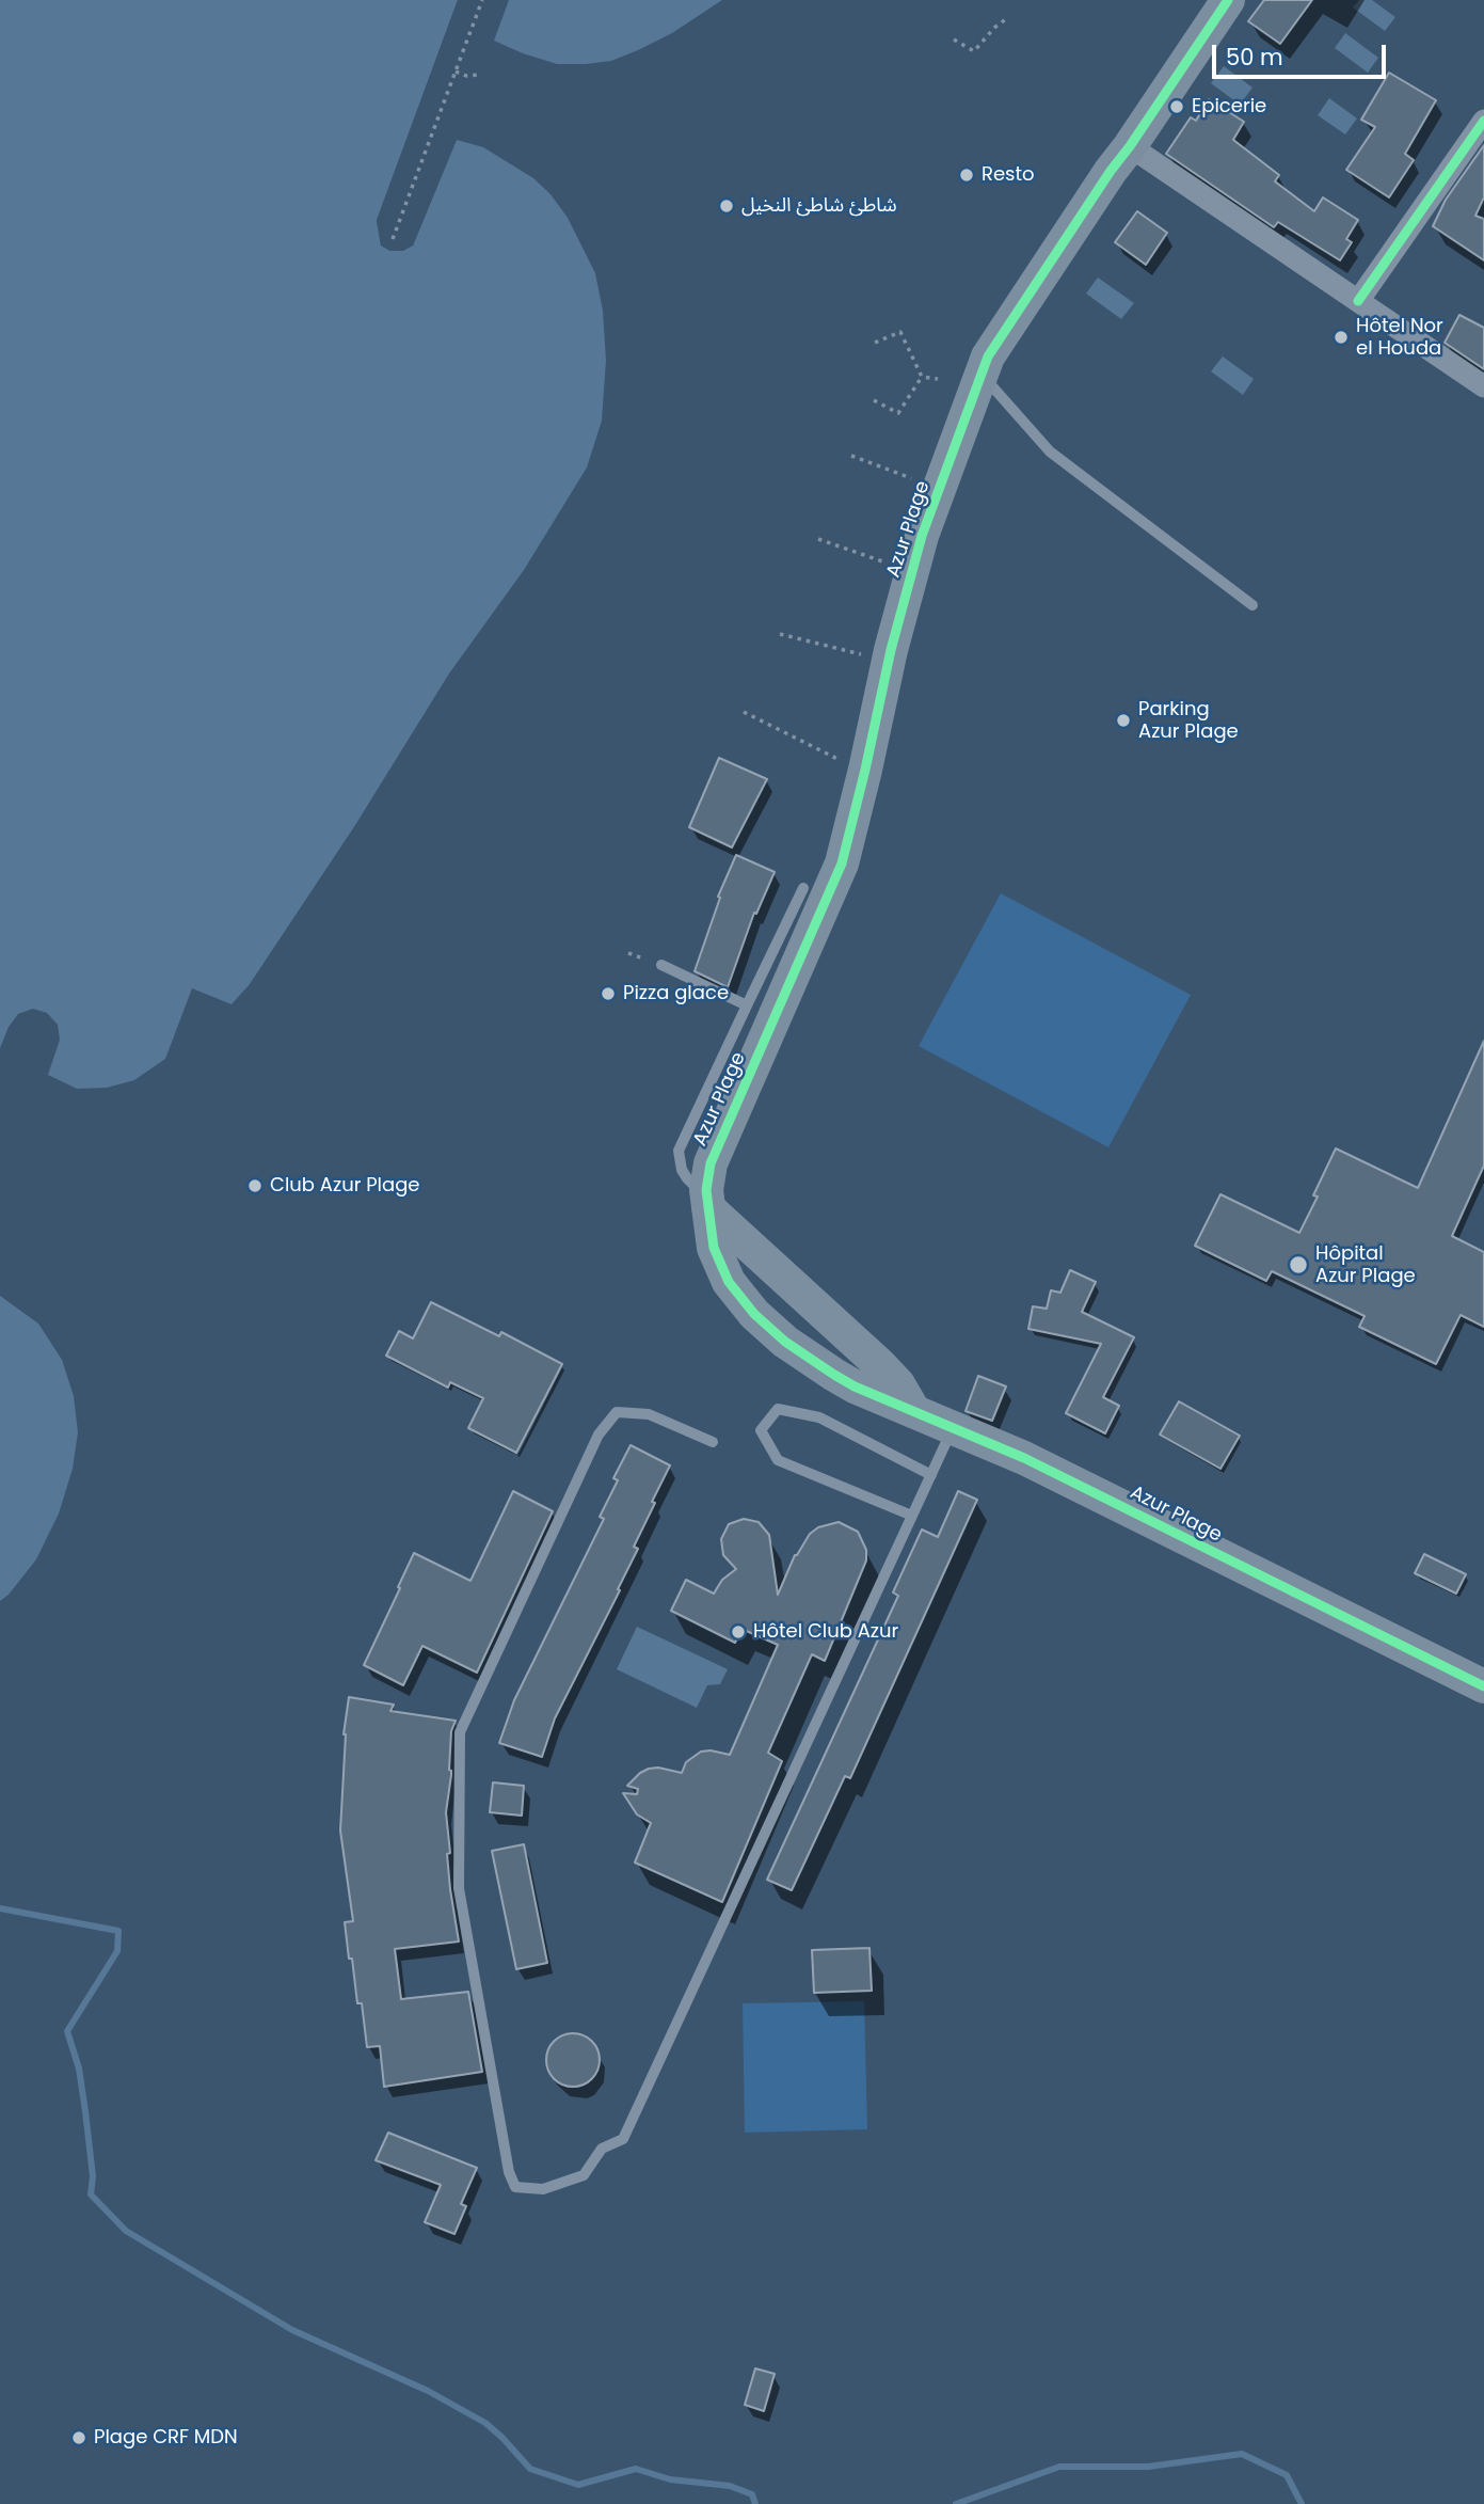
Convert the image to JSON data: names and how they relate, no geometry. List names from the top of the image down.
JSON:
{
  "streets": {
    "street": ["Azur Plage"]
  },
  "places": [
    "Epicerie",
    "Resto",
    "شاطئ شاطئ النخيل",
    "Hôtel Nor el Houda",
    "Parking Azur Plage",
    "Pizza glace",
    "Club Azur Plage",
    "Hôpital Azur Plage",
    "Hôtel Club Azur",
    "Plage CRF MDN"
  ],
  "scale_bar": "50 m"
}
